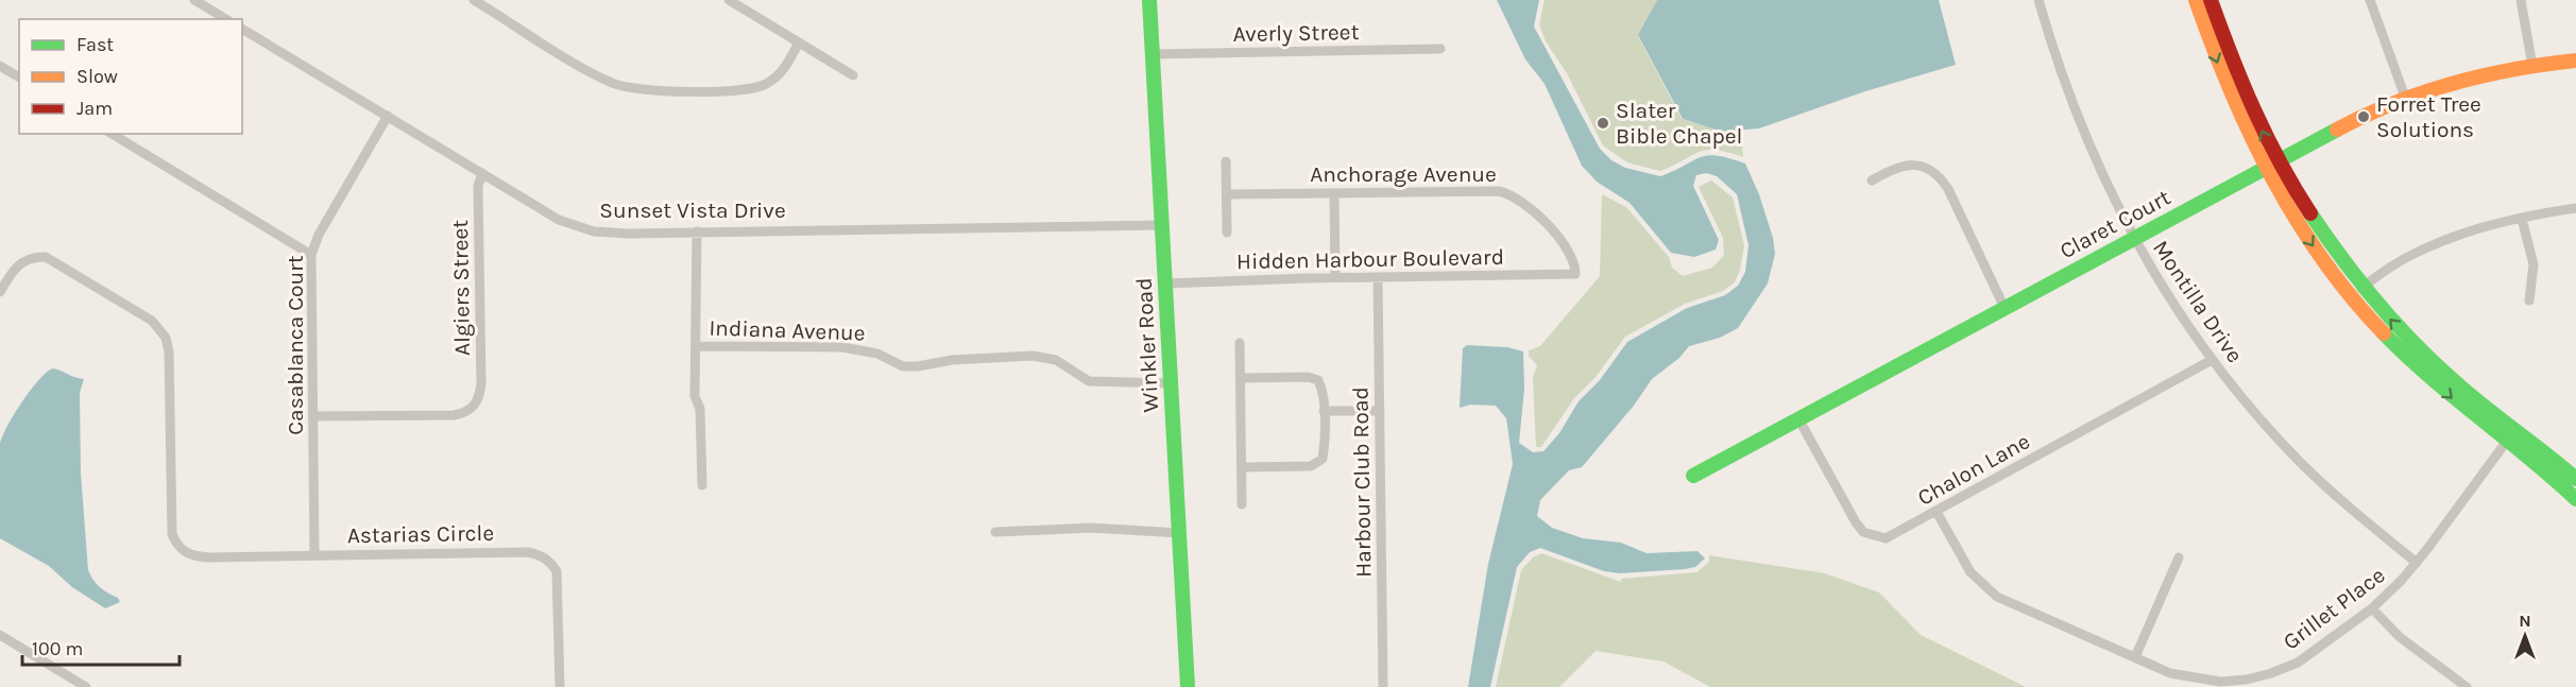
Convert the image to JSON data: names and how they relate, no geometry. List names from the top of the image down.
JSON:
{
  "streets": {
    "street": [
      "Averly Street",
      "Anchorage Avenue",
      "Sunset Vista Drive",
      "Claret Court",
      "Hidden Harbour Boulevard",
      "Algiers Street",
      "Montilla Drive",
      "Indiana Avenue",
      "Casablanca Court",
      "Winkler Road",
      "Chalon Lane",
      "Harbour Club Road",
      "Astarias Circle",
      "Grillet Place"
    ]
  },
  "crossings": [
    ["Averly Street", "Winkler Road"],
    ["Anchorage Avenue", "Hidden Harbour Boulevard"],
    ["Sunset Vista Drive", "Algiers Street"],
    ["Sunset Vista Drive", "Casablanca Court"],
    ["Sunset Vista Drive", "Winkler Road"],
    ["Claret Court", "Montilla Drive"],
    ["Claret Court", "Chalon Lane"],
    ["Hidden Harbour Boulevard", "Winkler Road"],
    ["Hidden Harbour Boulevard", "Harbour Club Road"],
    ["Algiers Street", "Casablanca Court"],
    ["Montilla Drive", "Chalon Lane"],
    ["Montilla Drive", "Grillet Place"],
    ["Indiana Avenue", "Winkler Road"],
    ["Casablanca Court", "Astarias Circle"],
    ["Chalon Lane", "Grillet Place"]
  ],
  "places": ["Forret Tree Solutions", "Slater Bible Chapel"],
  "legend": ["Fast", "Slow", "Jam"],
  "scale_bar": "100 m",
  "north": "top"
}
